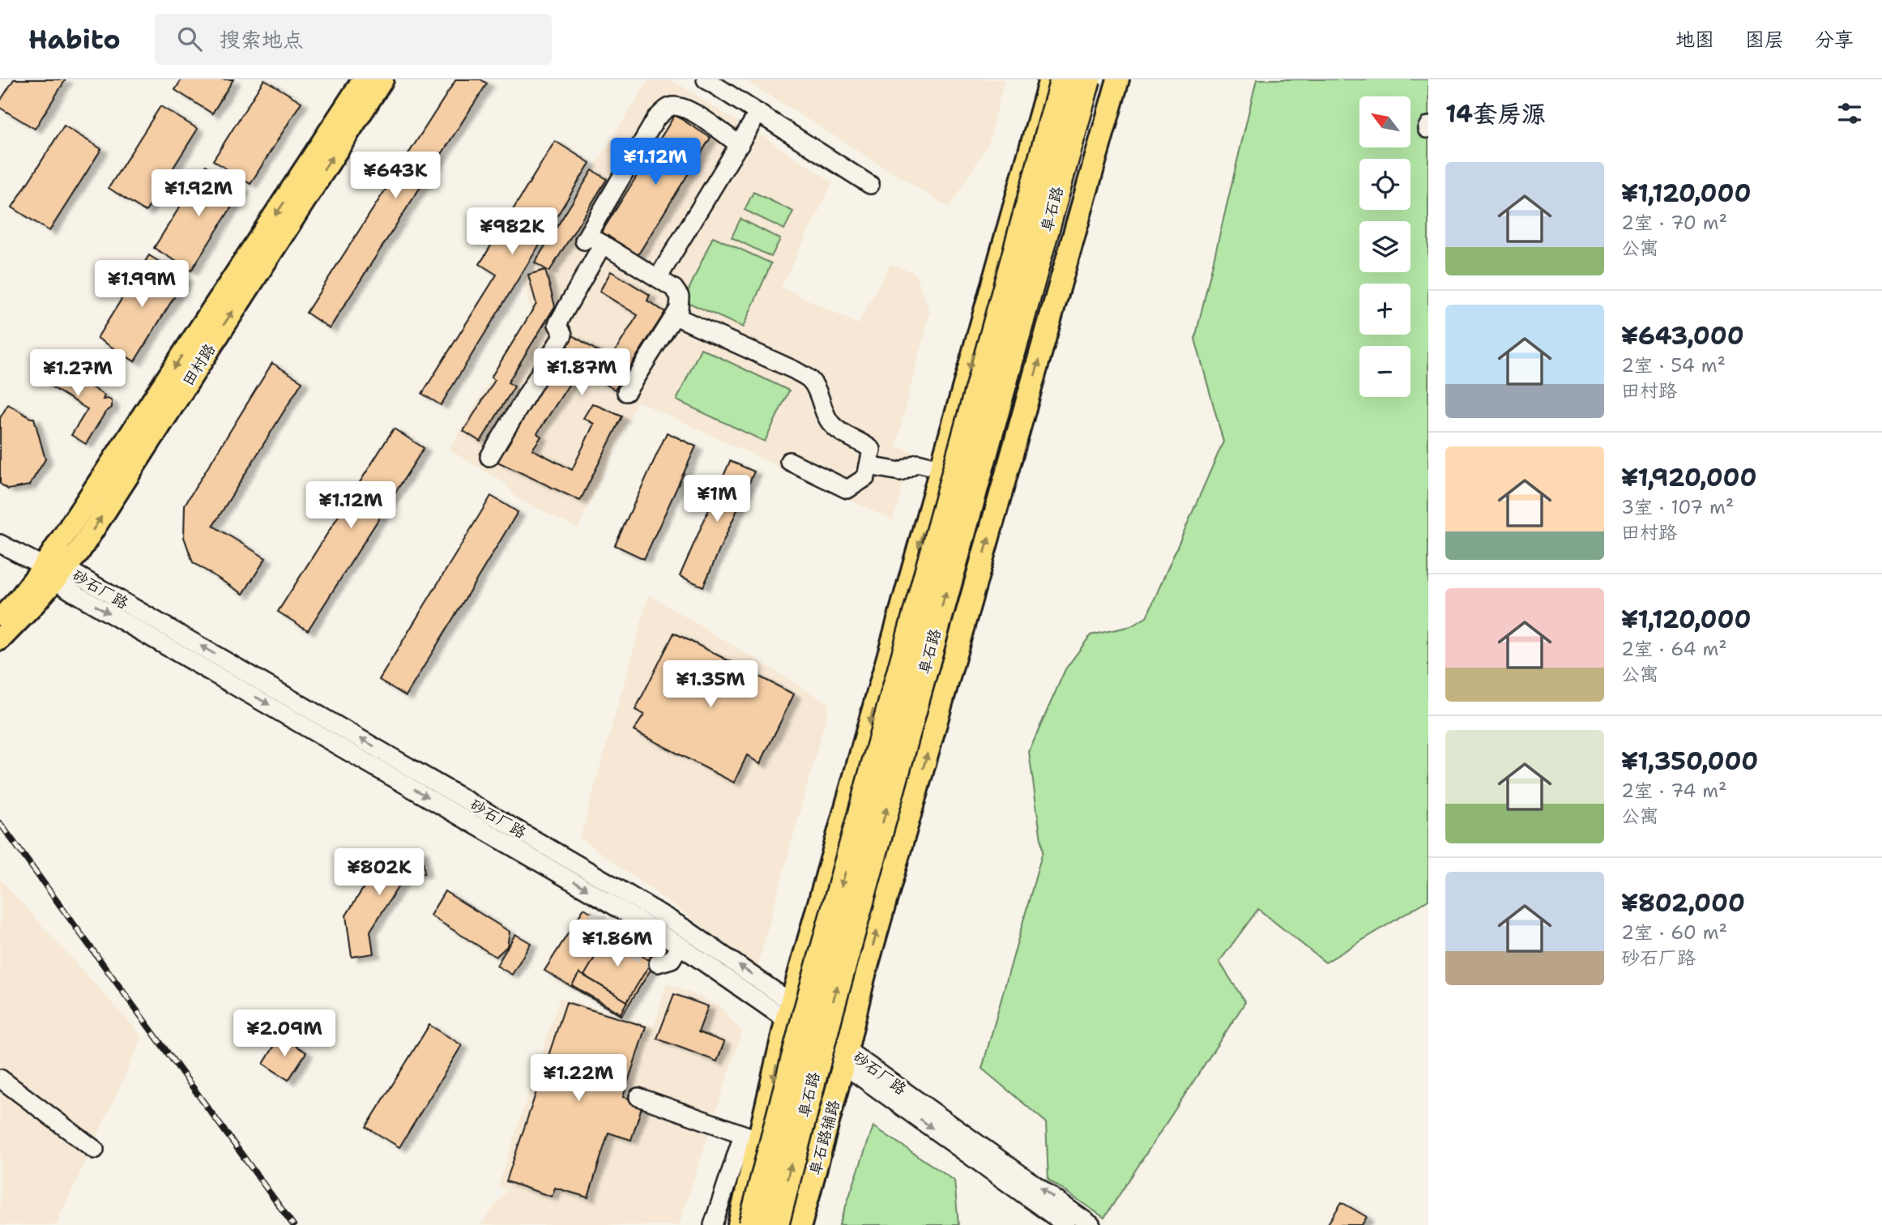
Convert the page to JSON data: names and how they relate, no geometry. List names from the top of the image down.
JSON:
{
  "streets": {
    "highway": ["阜石路"],
    "main road": ["田村路", "阜石路辅路"],
    "street": ["砂石厂路"]
  },
  "crossings": [
    ["阜石路", "砂石厂路"],
    ["阜石路", "阜石路辅路"],
    ["田村路", "砂石厂路"],
    ["砂石厂路", "阜石路辅路"]
  ],
  "north": "top left",
  "page": {
    "header": "Habito",
    "search": "搜索地点",
    "nav": ["地图", "图层", "分享"],
    "heading": "14套房源",
    "map_buttons": ["+", "−"],
    "price": [
      "¥1.12M",
      "¥643K",
      "¥1.92M",
      "¥982K",
      "¥1.99M",
      "¥1.87M",
      "¥1.27M",
      "¥1M",
      "¥1.12M",
      "¥1.35M",
      "¥802K",
      "¥1.86M",
      "¥2.09M",
      "¥1.22M"
    ],
    "list": [
      {
        "name": "¥1,120,000",
        "note": "2室 · 70 m² · 公寓"
      },
      {
        "name": "¥643,000",
        "note": "2室 · 54 m² · 田村路"
      },
      {
        "name": "¥1,920,000",
        "note": "3室 · 107 m² · 田村路"
      },
      {
        "name": "¥1,120,000",
        "note": "2室 · 64 m² · 公寓"
      },
      {
        "name": "¥1,350,000",
        "note": "2室 · 74 m² · 公寓"
      },
      {
        "name": "¥802,000",
        "note": "2室 · 60 m² · 砂石厂路"
      }
    ]
  }
}
